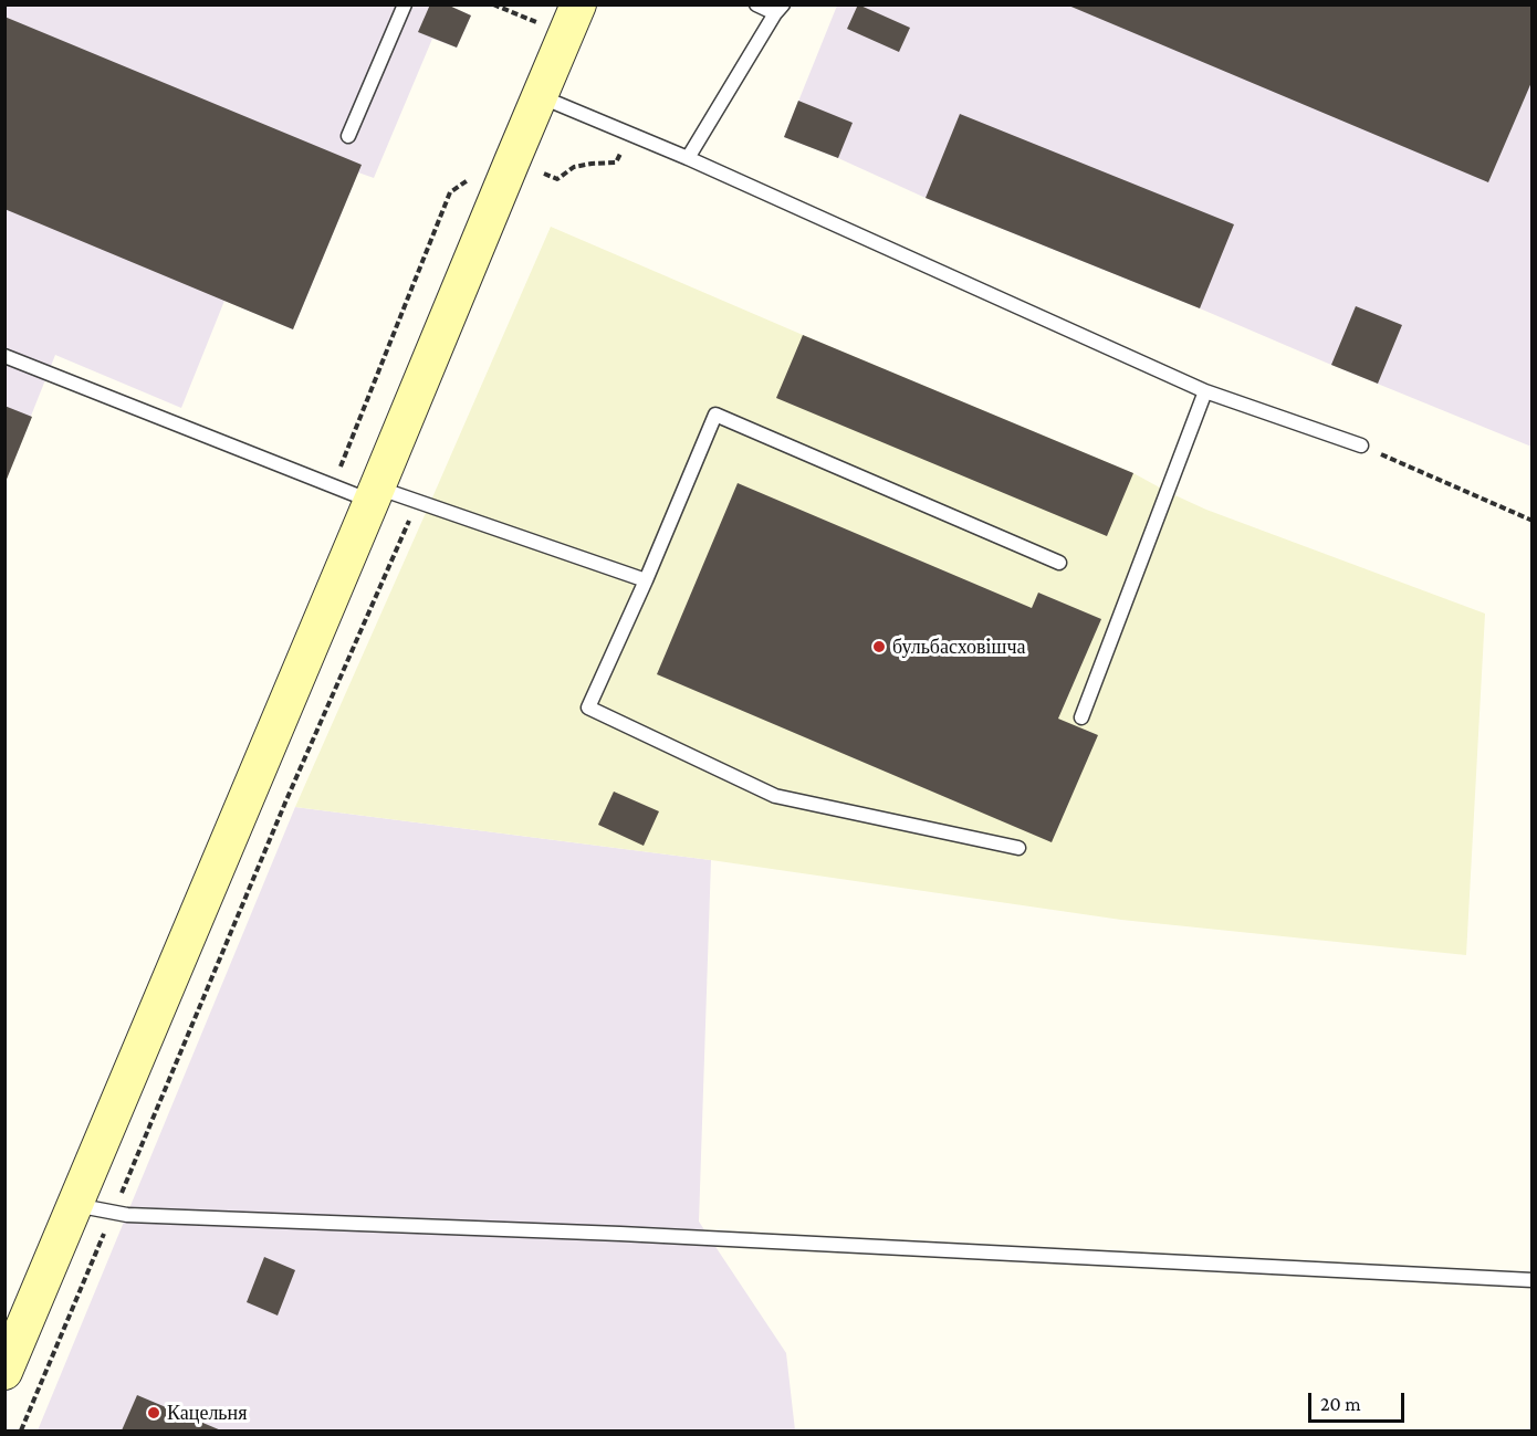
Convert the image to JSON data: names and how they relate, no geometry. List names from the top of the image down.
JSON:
{
  "places": ["бульбасховішча", "Кацельня"],
  "scale_bar": "20 m"
}
